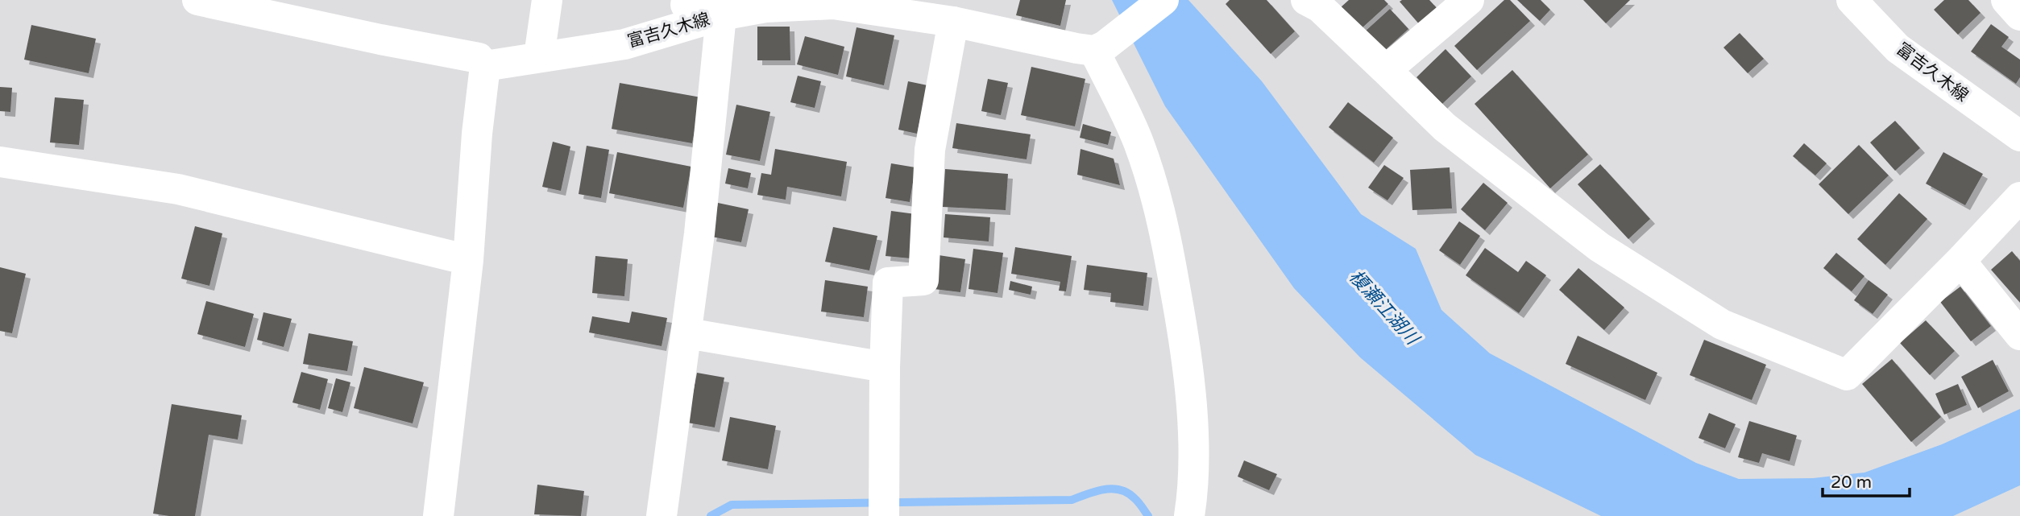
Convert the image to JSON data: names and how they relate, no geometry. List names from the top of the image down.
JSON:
{
  "streets": {
    "street": ["富吉久木線"]
  },
  "water": ["榎瀬江湖川"],
  "scale_bar": "20 m"
}
